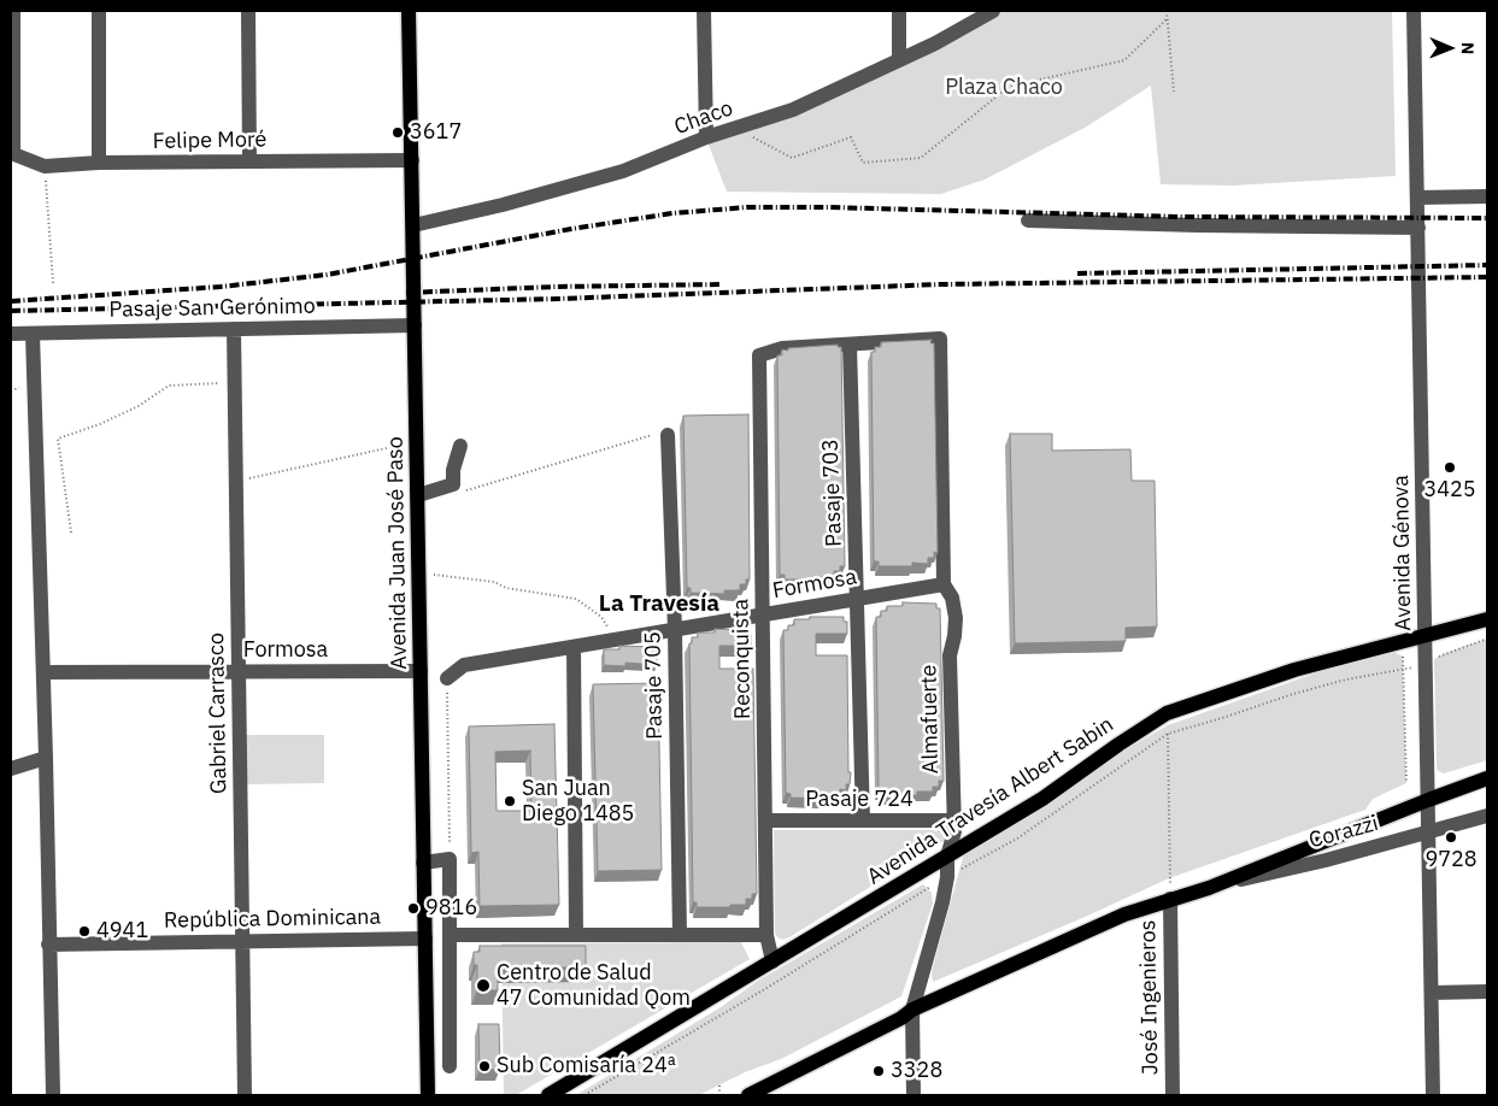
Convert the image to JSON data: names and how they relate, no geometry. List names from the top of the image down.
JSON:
{
  "streets": {
    "main road": ["Avenida Juan José Paso", "Avenida Travesía Albert Sabin"],
    "street": [
      "Chaco",
      "Felipe Moré",
      "Pasaje San Gerónimo",
      "Pasaje 703",
      "Avenida Génova",
      "Formosa",
      "Reconquista",
      "Pasaje 705",
      "Gabriel Carrasco",
      "Almafuerte",
      "Pasaje 724",
      "Corazzi",
      "República Dominicana",
      "José Ingenieros"
    ]
  },
  "crossings": [
    ["Chaco", "Avenida Juan José Paso"],
    ["Felipe Moré", "Avenida Juan José Paso"],
    ["Pasaje San Gerónimo", "Avenida Juan José Paso"],
    ["Pasaje San Gerónimo", "Gabriel Carrasco"],
    ["Pasaje 703", "Formosa"],
    ["Pasaje 703", "Reconquista"],
    ["Pasaje 703", "Almafuerte"],
    ["Pasaje 703", "Pasaje 724"],
    ["Avenida Juan José Paso", "Formosa"],
    ["Avenida Juan José Paso", "República Dominicana"],
    ["Avenida Génova", "Avenida Travesía Albert Sabin"],
    ["Avenida Génova", "Corazzi"],
    ["Formosa", "Reconquista"],
    ["Formosa", "Pasaje 705"],
    ["Formosa", "Gabriel Carrasco"],
    ["Formosa", "Almafuerte"],
    ["Reconquista", "Almafuerte"],
    ["Reconquista", "Pasaje 724"],
    ["Reconquista", "Avenida Travesía Albert Sabin"],
    ["Gabriel Carrasco", "República Dominicana"],
    ["Almafuerte", "Pasaje 724"],
    ["Almafuerte", "Avenida Travesía Albert Sabin"]
  ],
  "districts": ["La Travesía"],
  "parks": ["Plaza Chaco"],
  "places": [
    "3617",
    "3425",
    "San Juan Diego 1485",
    "9728",
    "9816",
    "4941",
    "Centro de Salud 47 Comunidad Qom",
    "Sub Comisaría 24ª",
    "3328"
  ],
  "north": "right"
}
